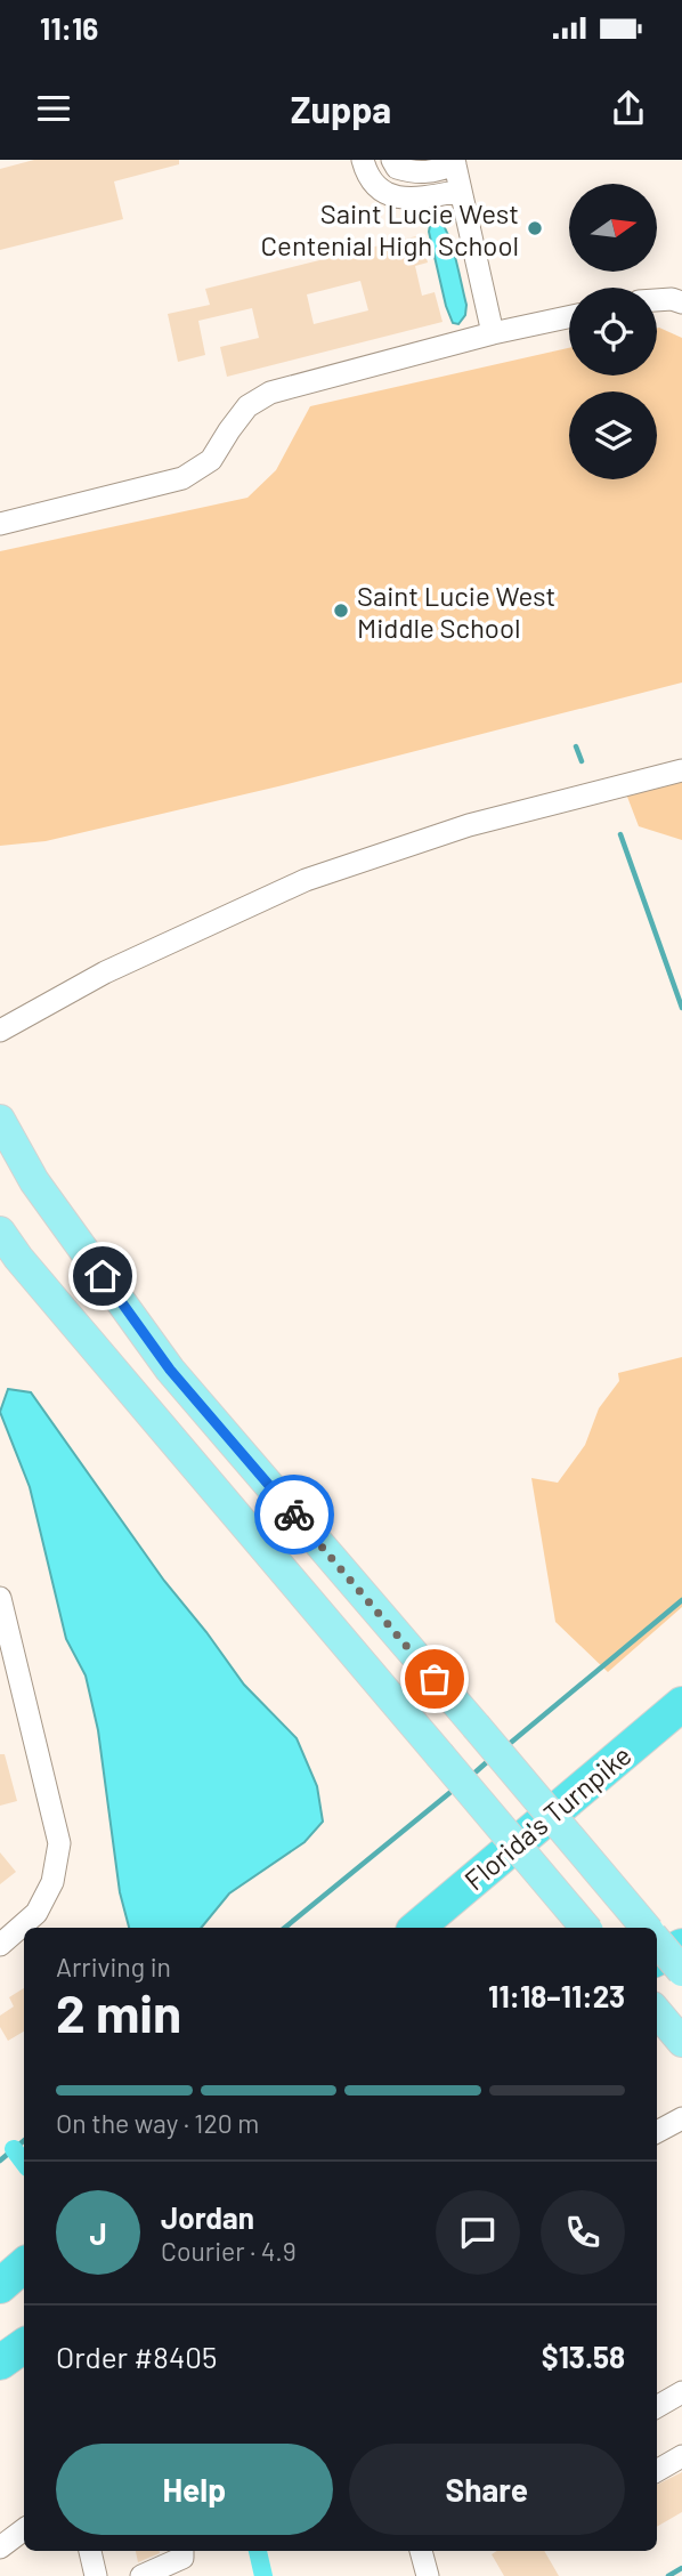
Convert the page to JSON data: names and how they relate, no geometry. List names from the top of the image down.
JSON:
{
  "streets": {
    "highway": ["Florida's Turnpike"]
  },
  "places": ["Saint Lucie West Centenial High School", "Saint Lucie West Middle School"],
  "north": "right",
  "page": {
    "status": "11:16",
    "header": "Zuppa",
    "heading": ["2 min", "Arriving in", "11:18–11:23"],
    "panel": [
      "Jordan",
      "Courier · 4.9",
      "Order #8405",
      "$13.58"
    ],
    "bar": "On the way · 120 m",
    "round": "J",
    "buttons": ["Help", "Share"]
  }
}
